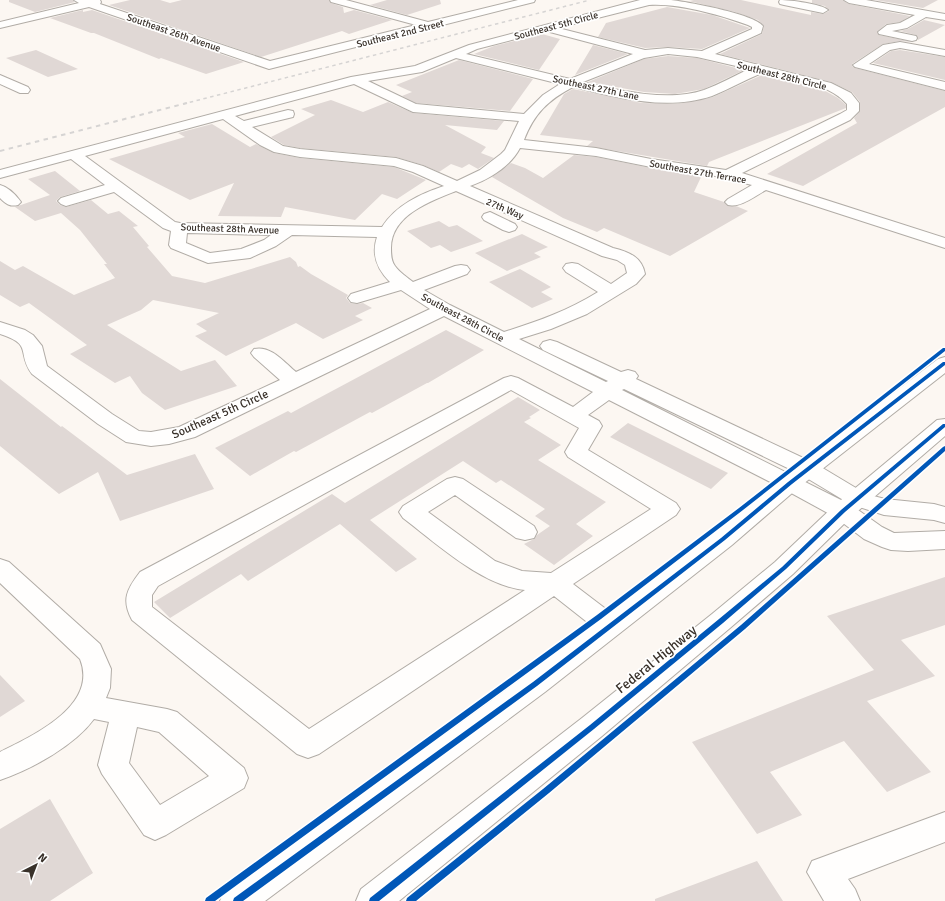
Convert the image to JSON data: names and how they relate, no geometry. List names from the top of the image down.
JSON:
{
  "streets": {
    "street": [
      "Southeast 5th Circle",
      "Southeast 26th Avenue",
      "Southeast 2nd Street",
      "Southeast 28th Circle",
      "Southeast 27th Lane",
      "Southeast 27th Terrace",
      "27th Way",
      "Southeast 28th Avenue",
      "Federal Highway"
    ]
  },
  "crossings": [
    ["Southeast 5th Circle", "Southeast 28th Circle"],
    ["Southeast 5th Circle", "Southeast 27th Lane"],
    ["Southeast 5th Circle", "27th Way"],
    ["Southeast 5th Circle", "Southeast 28th Avenue"],
    ["Southeast 26th Avenue", "Southeast 2nd Street"],
    ["Southeast 28th Circle", "Southeast 27th Lane"],
    ["Southeast 28th Circle", "Southeast 27th Terrace"],
    ["Southeast 28th Circle", "27th Way"],
    ["Southeast 28th Circle", "Southeast 28th Avenue"],
    ["Southeast 28th Circle", "Federal Highway"]
  ],
  "north": "top right"
}
